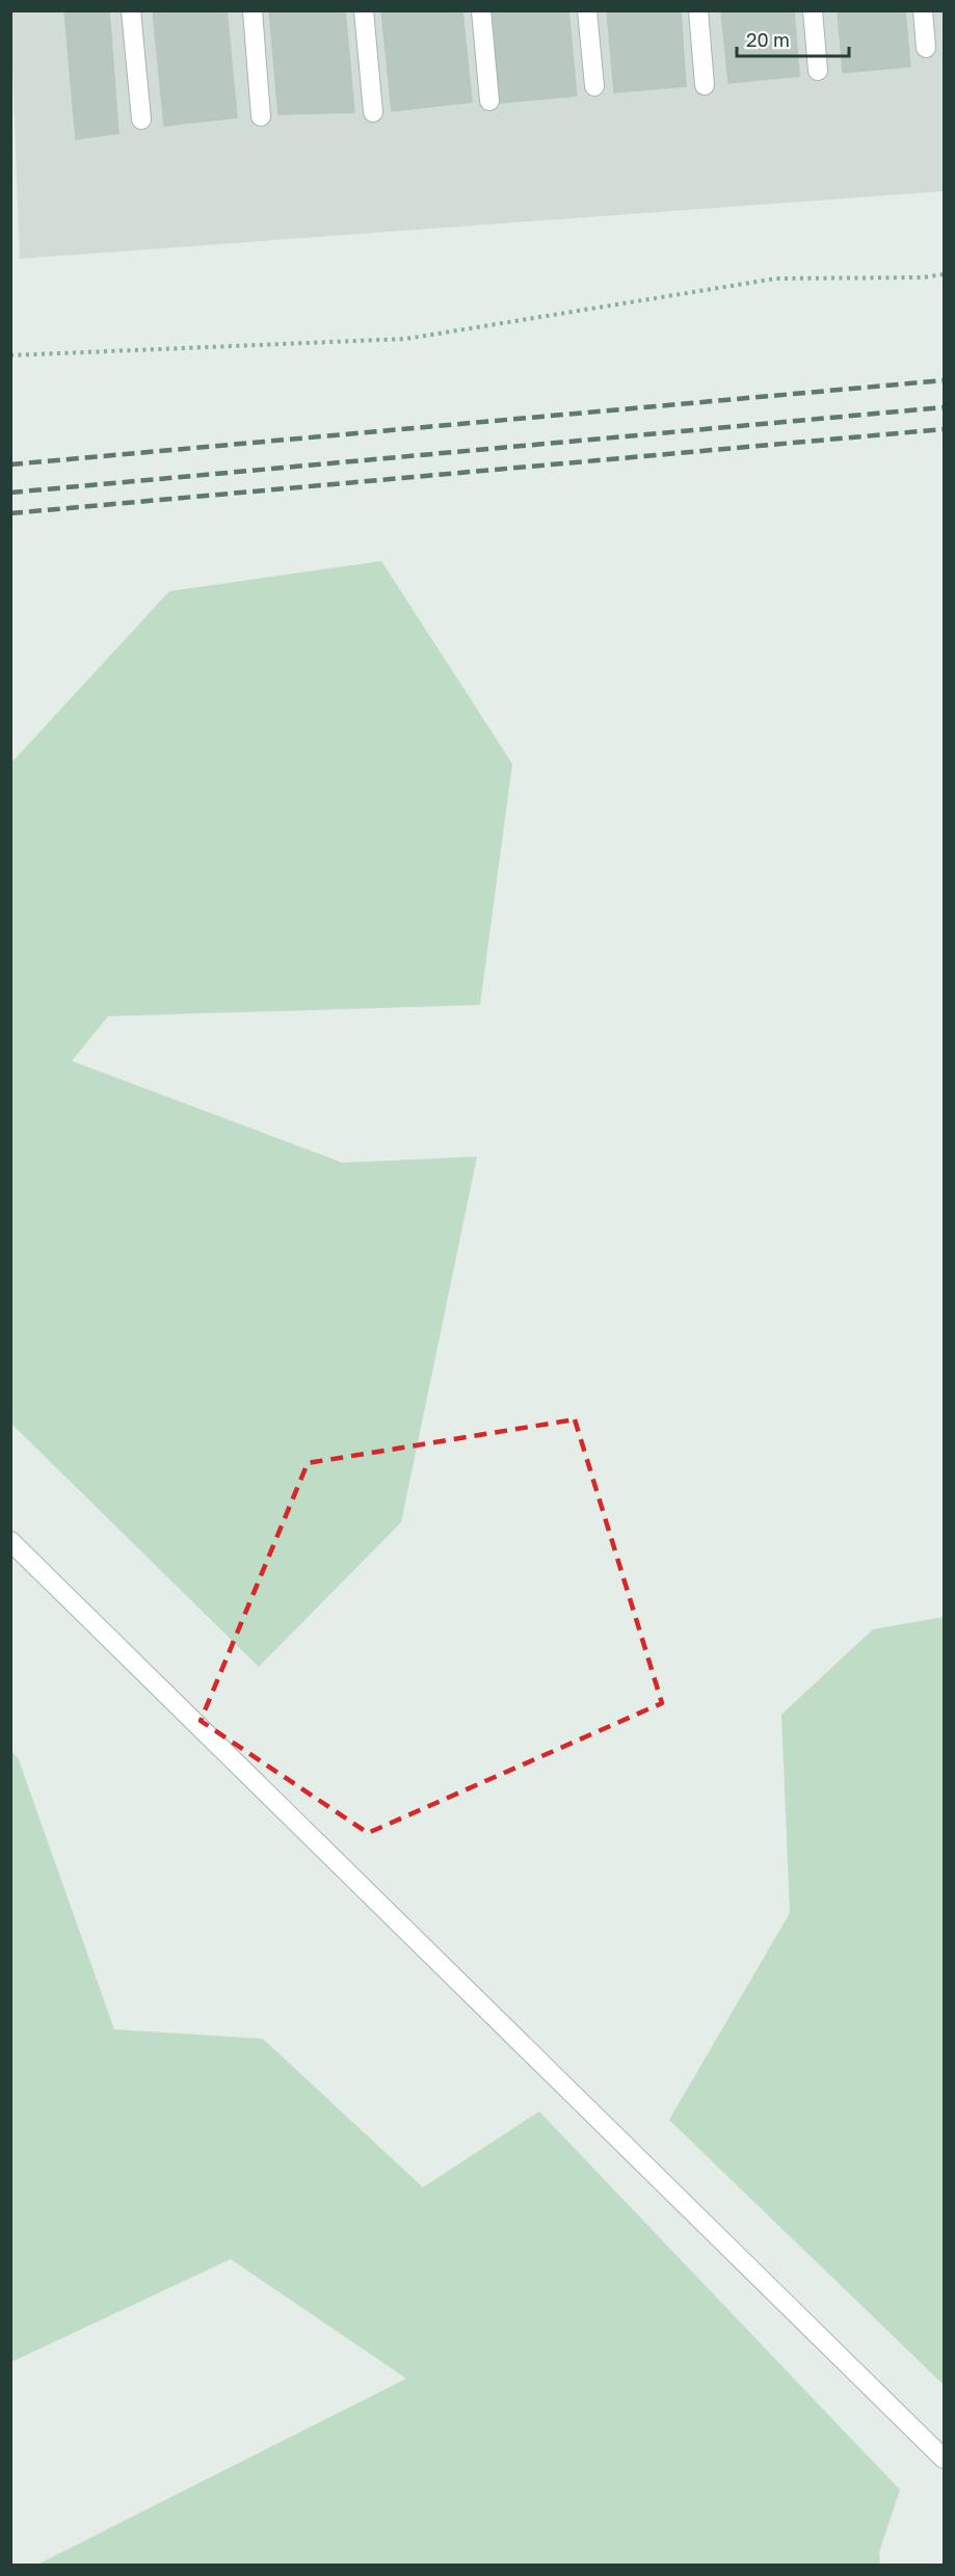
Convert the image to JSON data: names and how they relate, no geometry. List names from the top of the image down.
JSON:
{
  "scale_bar": "20 m"
}
